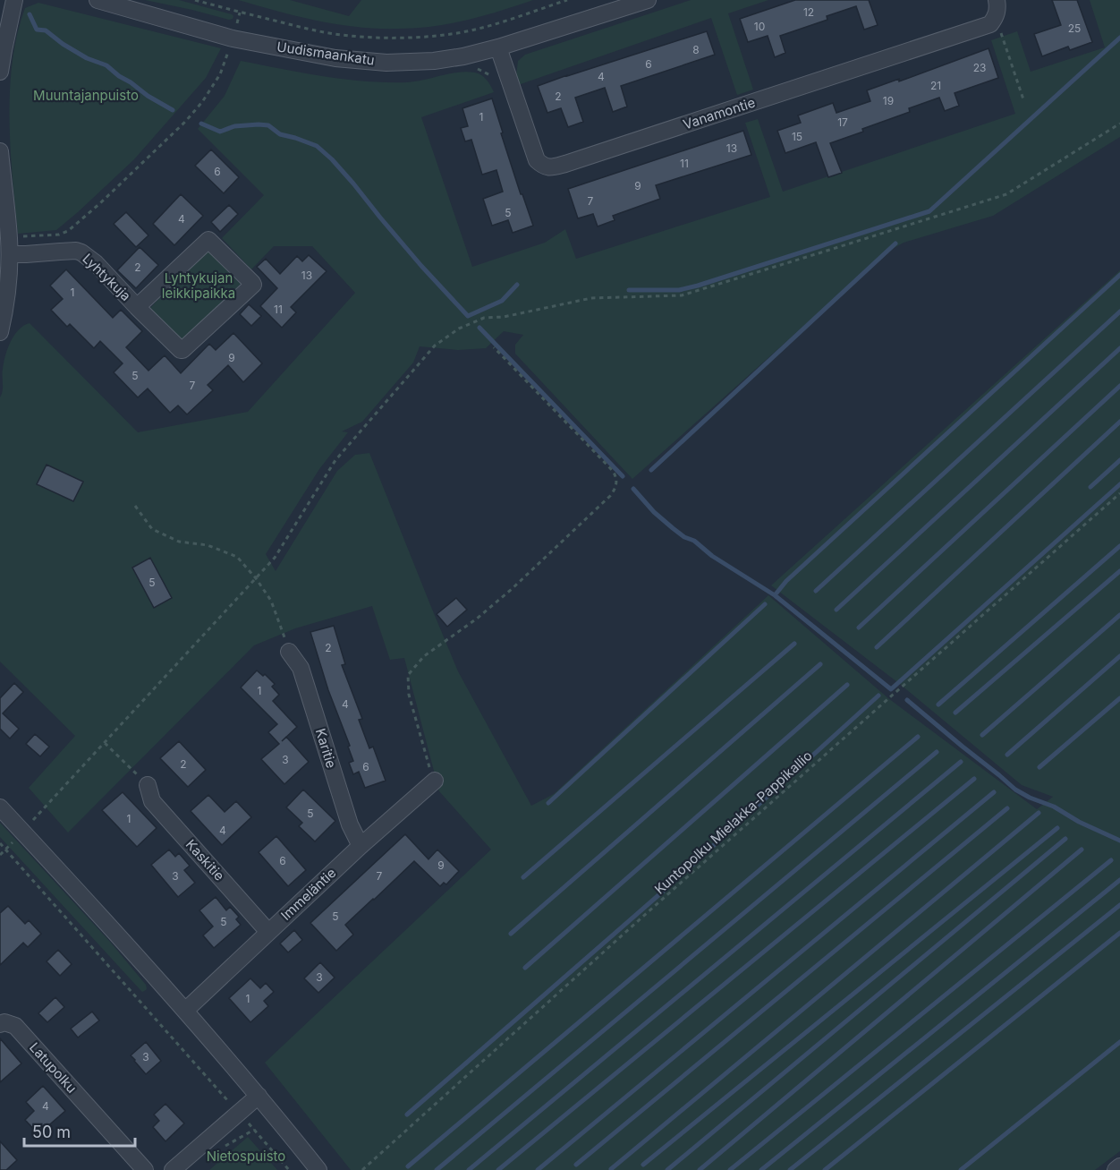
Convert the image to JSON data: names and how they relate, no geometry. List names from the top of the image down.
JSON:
{
  "streets": {
    "street": [
      "Uudismaankatu",
      "Vanamontie",
      "Lyhtykuja",
      "Karitie",
      "Kaskitie",
      "Immeläntie",
      "Latupolku"
    ],
    "path": ["Kuntopolku Mielakka-Pappikallio"]
  },
  "crossings": [
    ["Uudismaankatu", "Vanamontie"],
    ["Karitie", "Immeläntie"],
    ["Kaskitie", "Immeläntie"]
  ],
  "parks": ["Muuntajanpuisto", "Lyhtykujan leikkipaikka", "Nietospuisto"],
  "house_numbers": [
    "12",
    "10",
    "25",
    "8",
    "6",
    "23",
    "4",
    "21",
    "2",
    "19",
    "1",
    "17",
    "15",
    "13",
    "11",
    "6",
    "9",
    "7",
    "5",
    "4",
    "2",
    "13",
    "1",
    "11",
    "9",
    "5",
    "7",
    "5",
    "2",
    "1",
    "4",
    "3",
    "2",
    "6",
    "5",
    "1",
    "4",
    "6",
    "9",
    "3",
    "7",
    "5",
    "5",
    "3",
    "1",
    "3",
    "4"
  ],
  "scale_bar": "50 m"
}
